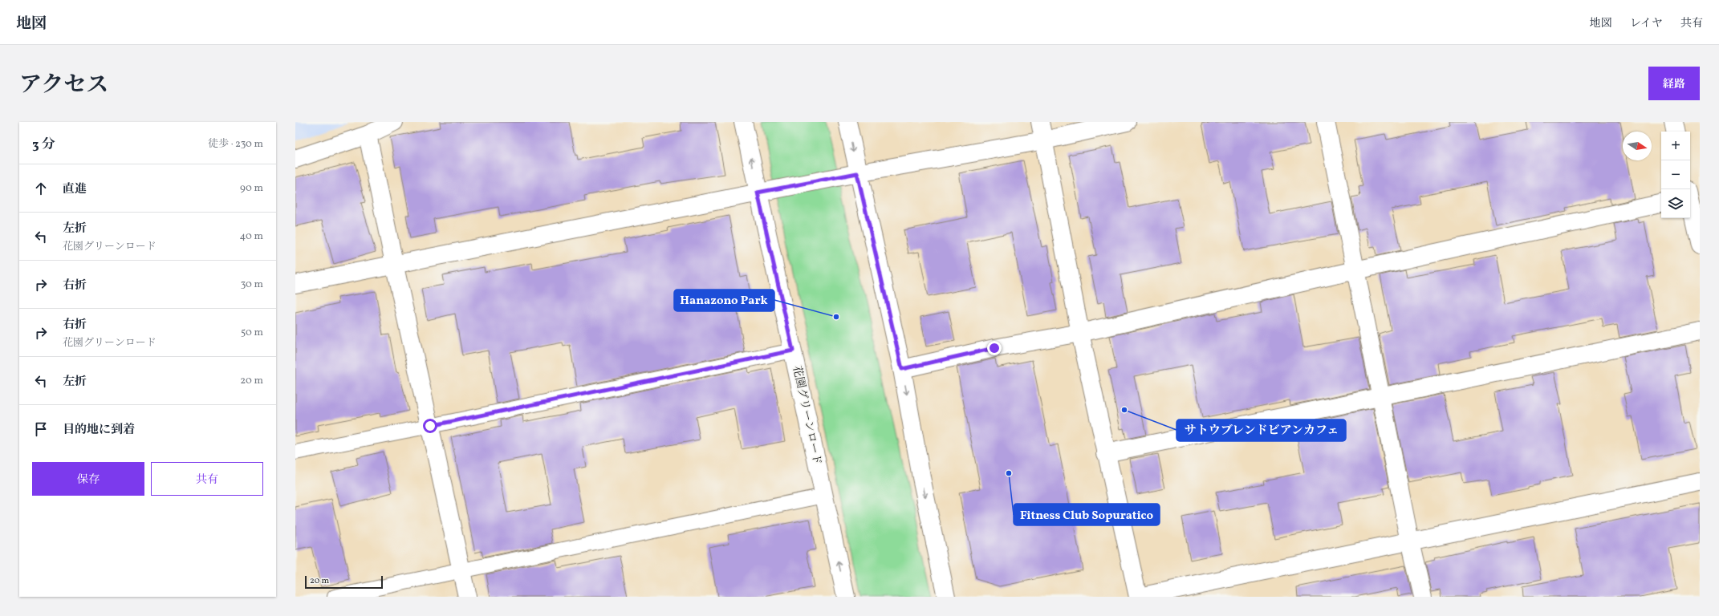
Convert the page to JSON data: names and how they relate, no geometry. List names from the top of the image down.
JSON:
{
  "streets": {
    "street": ["花園グリーンロード"]
  },
  "places": ["Hanazono Park", "サトウブレンドビアンカフェ", "Fitness Club Sopuratico"],
  "scale_bar": "20 m",
  "north": "right",
  "page": {
    "header": "地図",
    "nav": ["地図", "レイヤ", "共有"],
    "title": "アクセス",
    "buttons": [
      "経路",
      ["保存", "共有"]
    ],
    "heading": ["3 分", "徒歩 · 230 m"],
    "map_buttons": ["+", "−"],
    "list": [
      ["直進", "90 m"],
      ["左折", "花園グリーンロード", "40 m"],
      ["右折", "30 m"],
      ["右折", "花園グリーンロード", "50 m"],
      ["左折", "20 m"],
      "目的地に到着"
    ],
    "scale": "20 m"
  }
}
